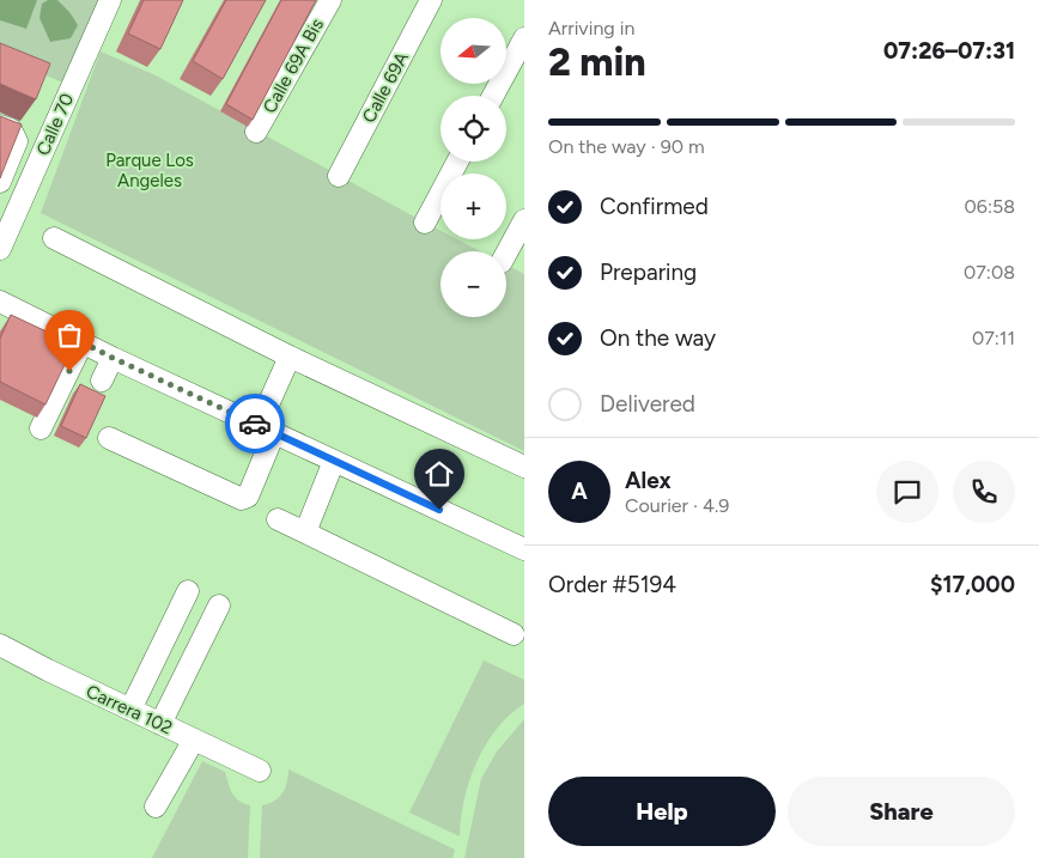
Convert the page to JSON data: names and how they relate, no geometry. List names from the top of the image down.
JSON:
{
  "streets": {
    "street": [
      "Calle 69A Bis",
      "Calle 69A",
      "Calle 70",
      "Carrera 102"
    ]
  },
  "parks": ["Parque Los Angeles"],
  "north": "left",
  "page": {
    "heading": ["2 min", "Arriving in", "07:26–07:31"],
    "panel": [
      "Alex",
      "Courier · 4.9",
      "Order #5194",
      "$17,000"
    ],
    "map_buttons": ["+", "−"],
    "bar": "On the way · 90 m",
    "list": [
      ["Confirmed", "06:58"],
      ["Preparing", "07:08"],
      ["On the way", "07:11"],
      "Delivered"
    ],
    "round": "A",
    "buttons": ["Help", "Share"]
  }
}
